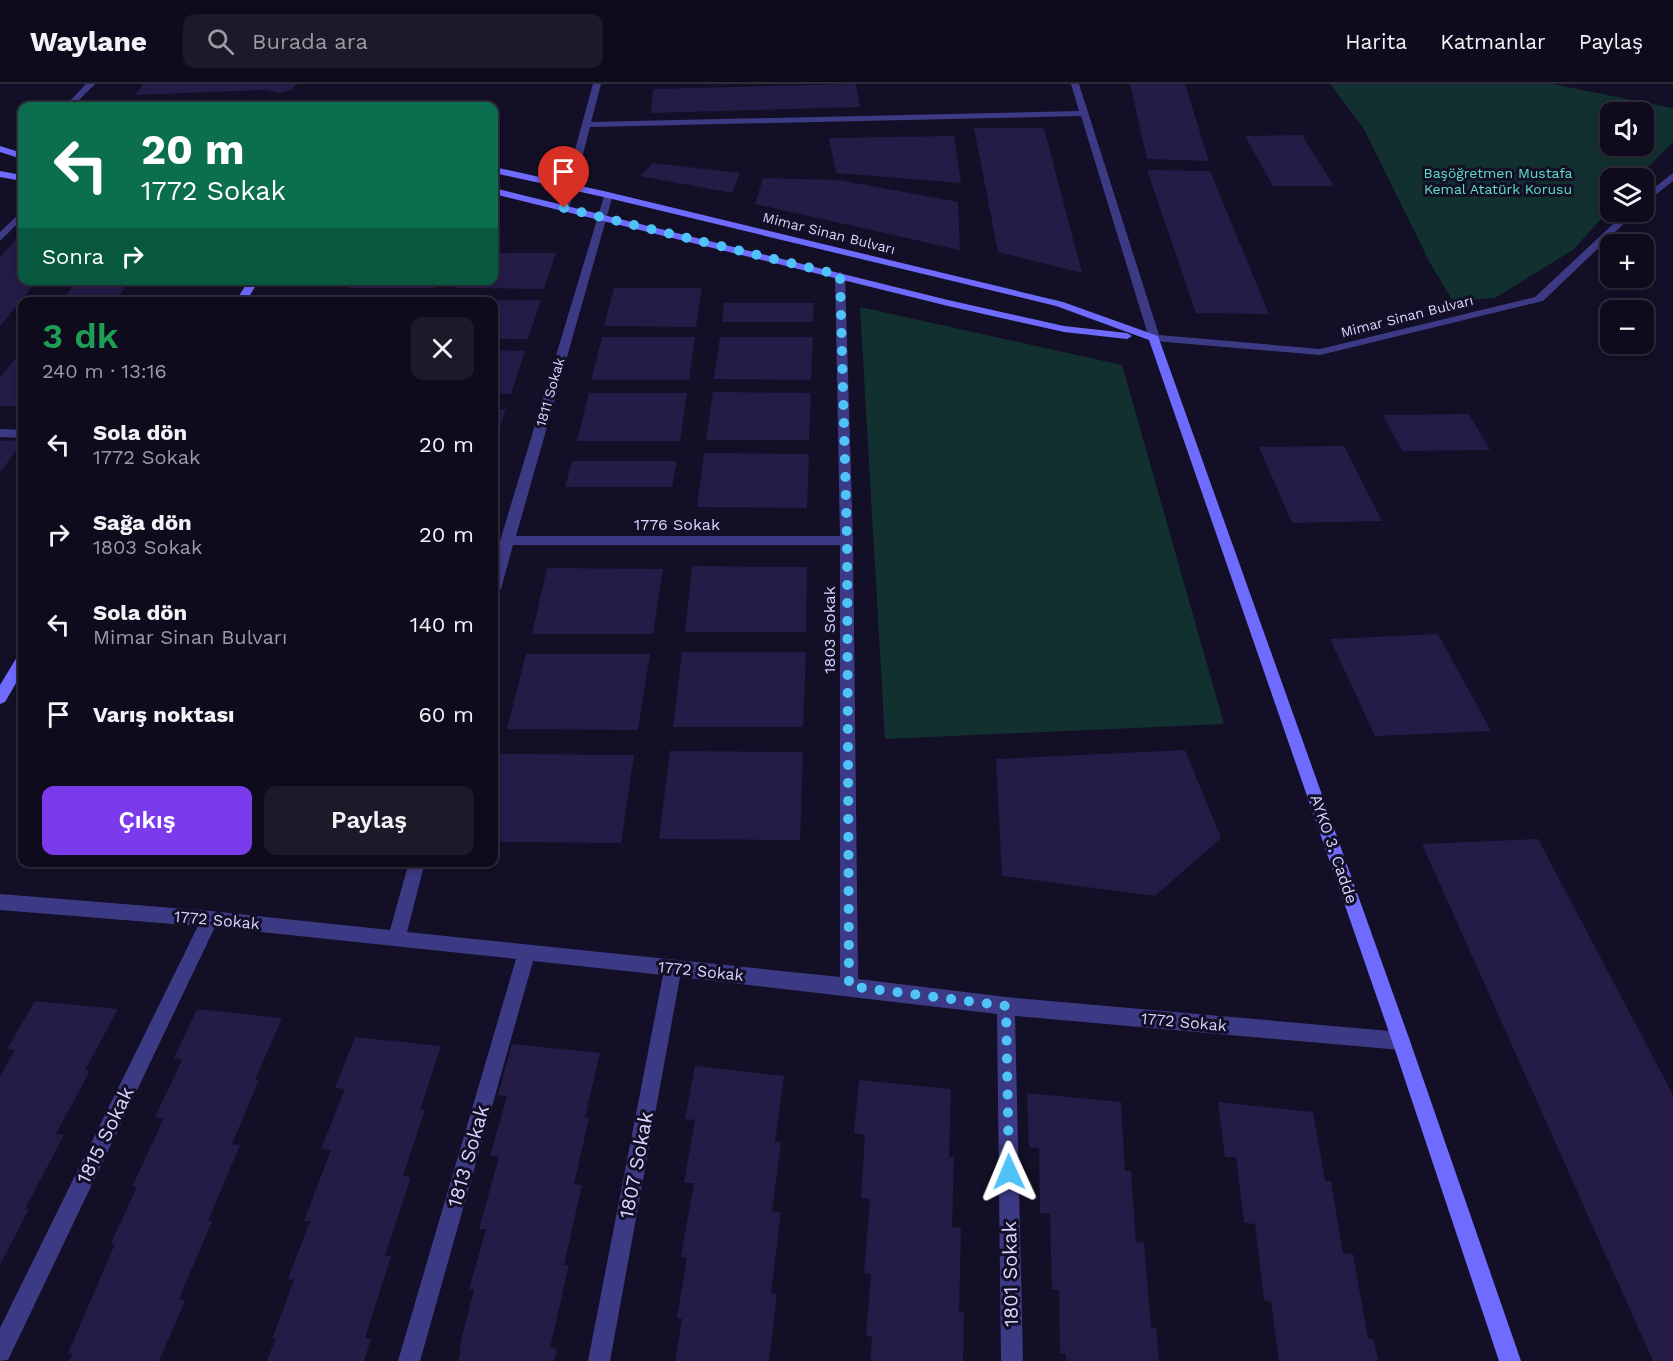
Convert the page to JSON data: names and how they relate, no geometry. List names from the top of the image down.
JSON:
{
  "streets": {
    "street": [
      "Mimar Sinan Bulvarı",
      "1811 Sokak",
      "1776 Sokak",
      "1803 Sokak",
      "AYKO 3. Cadde",
      "1772 Sokak",
      "1815 Sokak",
      "1813 Sokak",
      "1807 Sokak",
      "1801 Sokak"
    ]
  },
  "crossings": [
    ["Mimar Sinan Bulvarı", "1811 Sokak"],
    ["Mimar Sinan Bulvarı", "1803 Sokak"],
    ["Mimar Sinan Bulvarı", "AYKO 3. Cadde"],
    ["1811 Sokak", "1776 Sokak"],
    ["1776 Sokak", "1803 Sokak"],
    ["1803 Sokak", "1772 Sokak"],
    ["AYKO 3. Cadde", "1772 Sokak"],
    ["1772 Sokak", "1815 Sokak"],
    ["1772 Sokak", "1813 Sokak"],
    ["1772 Sokak", "1807 Sokak"],
    ["1772 Sokak", "1801 Sokak"]
  ],
  "parks": ["Başöğretmen Mustafa Kemal Atatürk Korusu"],
  "page": {
    "header": "Waylane",
    "search": "Burada ara",
    "nav": ["Harita", "Katmanlar", "Paylaş"],
    "map_buttons": ["+", "−"],
    "turn": ["20 m", "1772 Sokak"],
    "then": "Sonra",
    "heading": ["3 dk", "240 m · 13:16"],
    "list": [
      {
        "name": "Sola dön",
        "note": "1772 Sokak",
        "value": "20 m"
      },
      {
        "name": "Sağa dön",
        "note": "1803 Sokak",
        "value": "20 m"
      },
      {
        "name": "Sola dön",
        "note": "Mimar Sinan Bulvarı",
        "value": "140 m"
      },
      {
        "name": "Varış noktası",
        "value": "60 m"
      }
    ],
    "buttons": ["Çıkış", "Paylaş"]
  }
}
